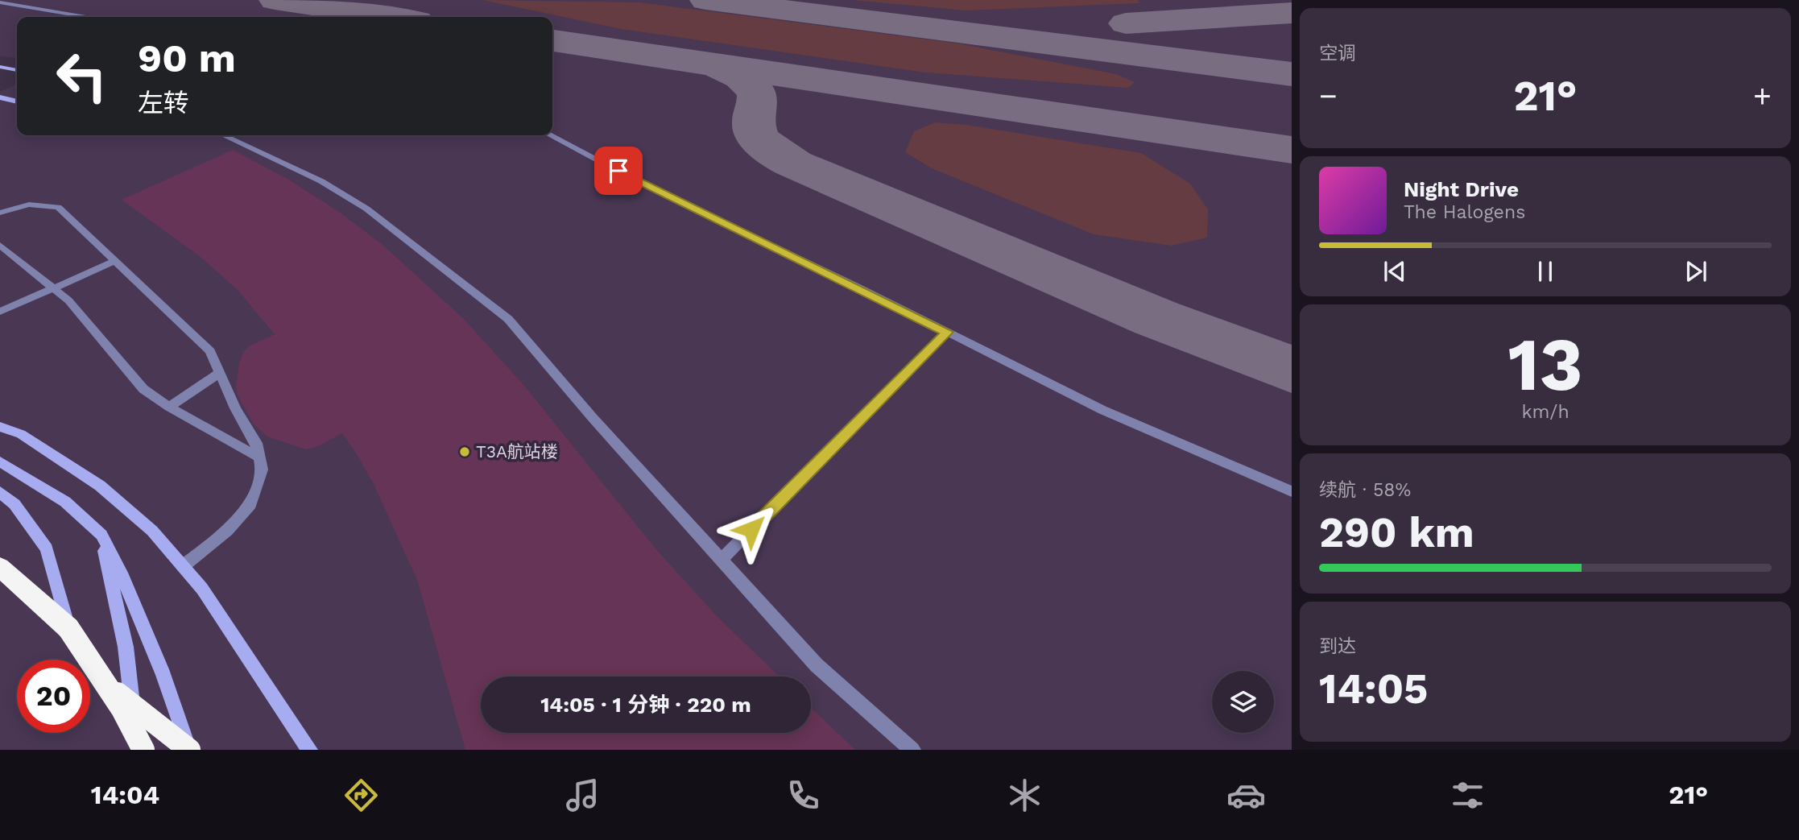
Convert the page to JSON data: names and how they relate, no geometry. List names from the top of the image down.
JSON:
{
  "places": ["T3A航站楼"],
  "page": {
    "tile": [
      "空调",
      ["13", "km/h"],
      ["续航 · 58%", "290 km"],
      ["到达", "14:05"]
    ],
    "turn": ["90 m", "左转"],
    "heat": ["−", "21°", "+"],
    "song": ["Night Drive", "The Halogens"],
    "limit": "20",
    "trip": "14:05 · 1 分钟 · 220 m",
    "tabs": ["14:04", "21°"]
  }
}
